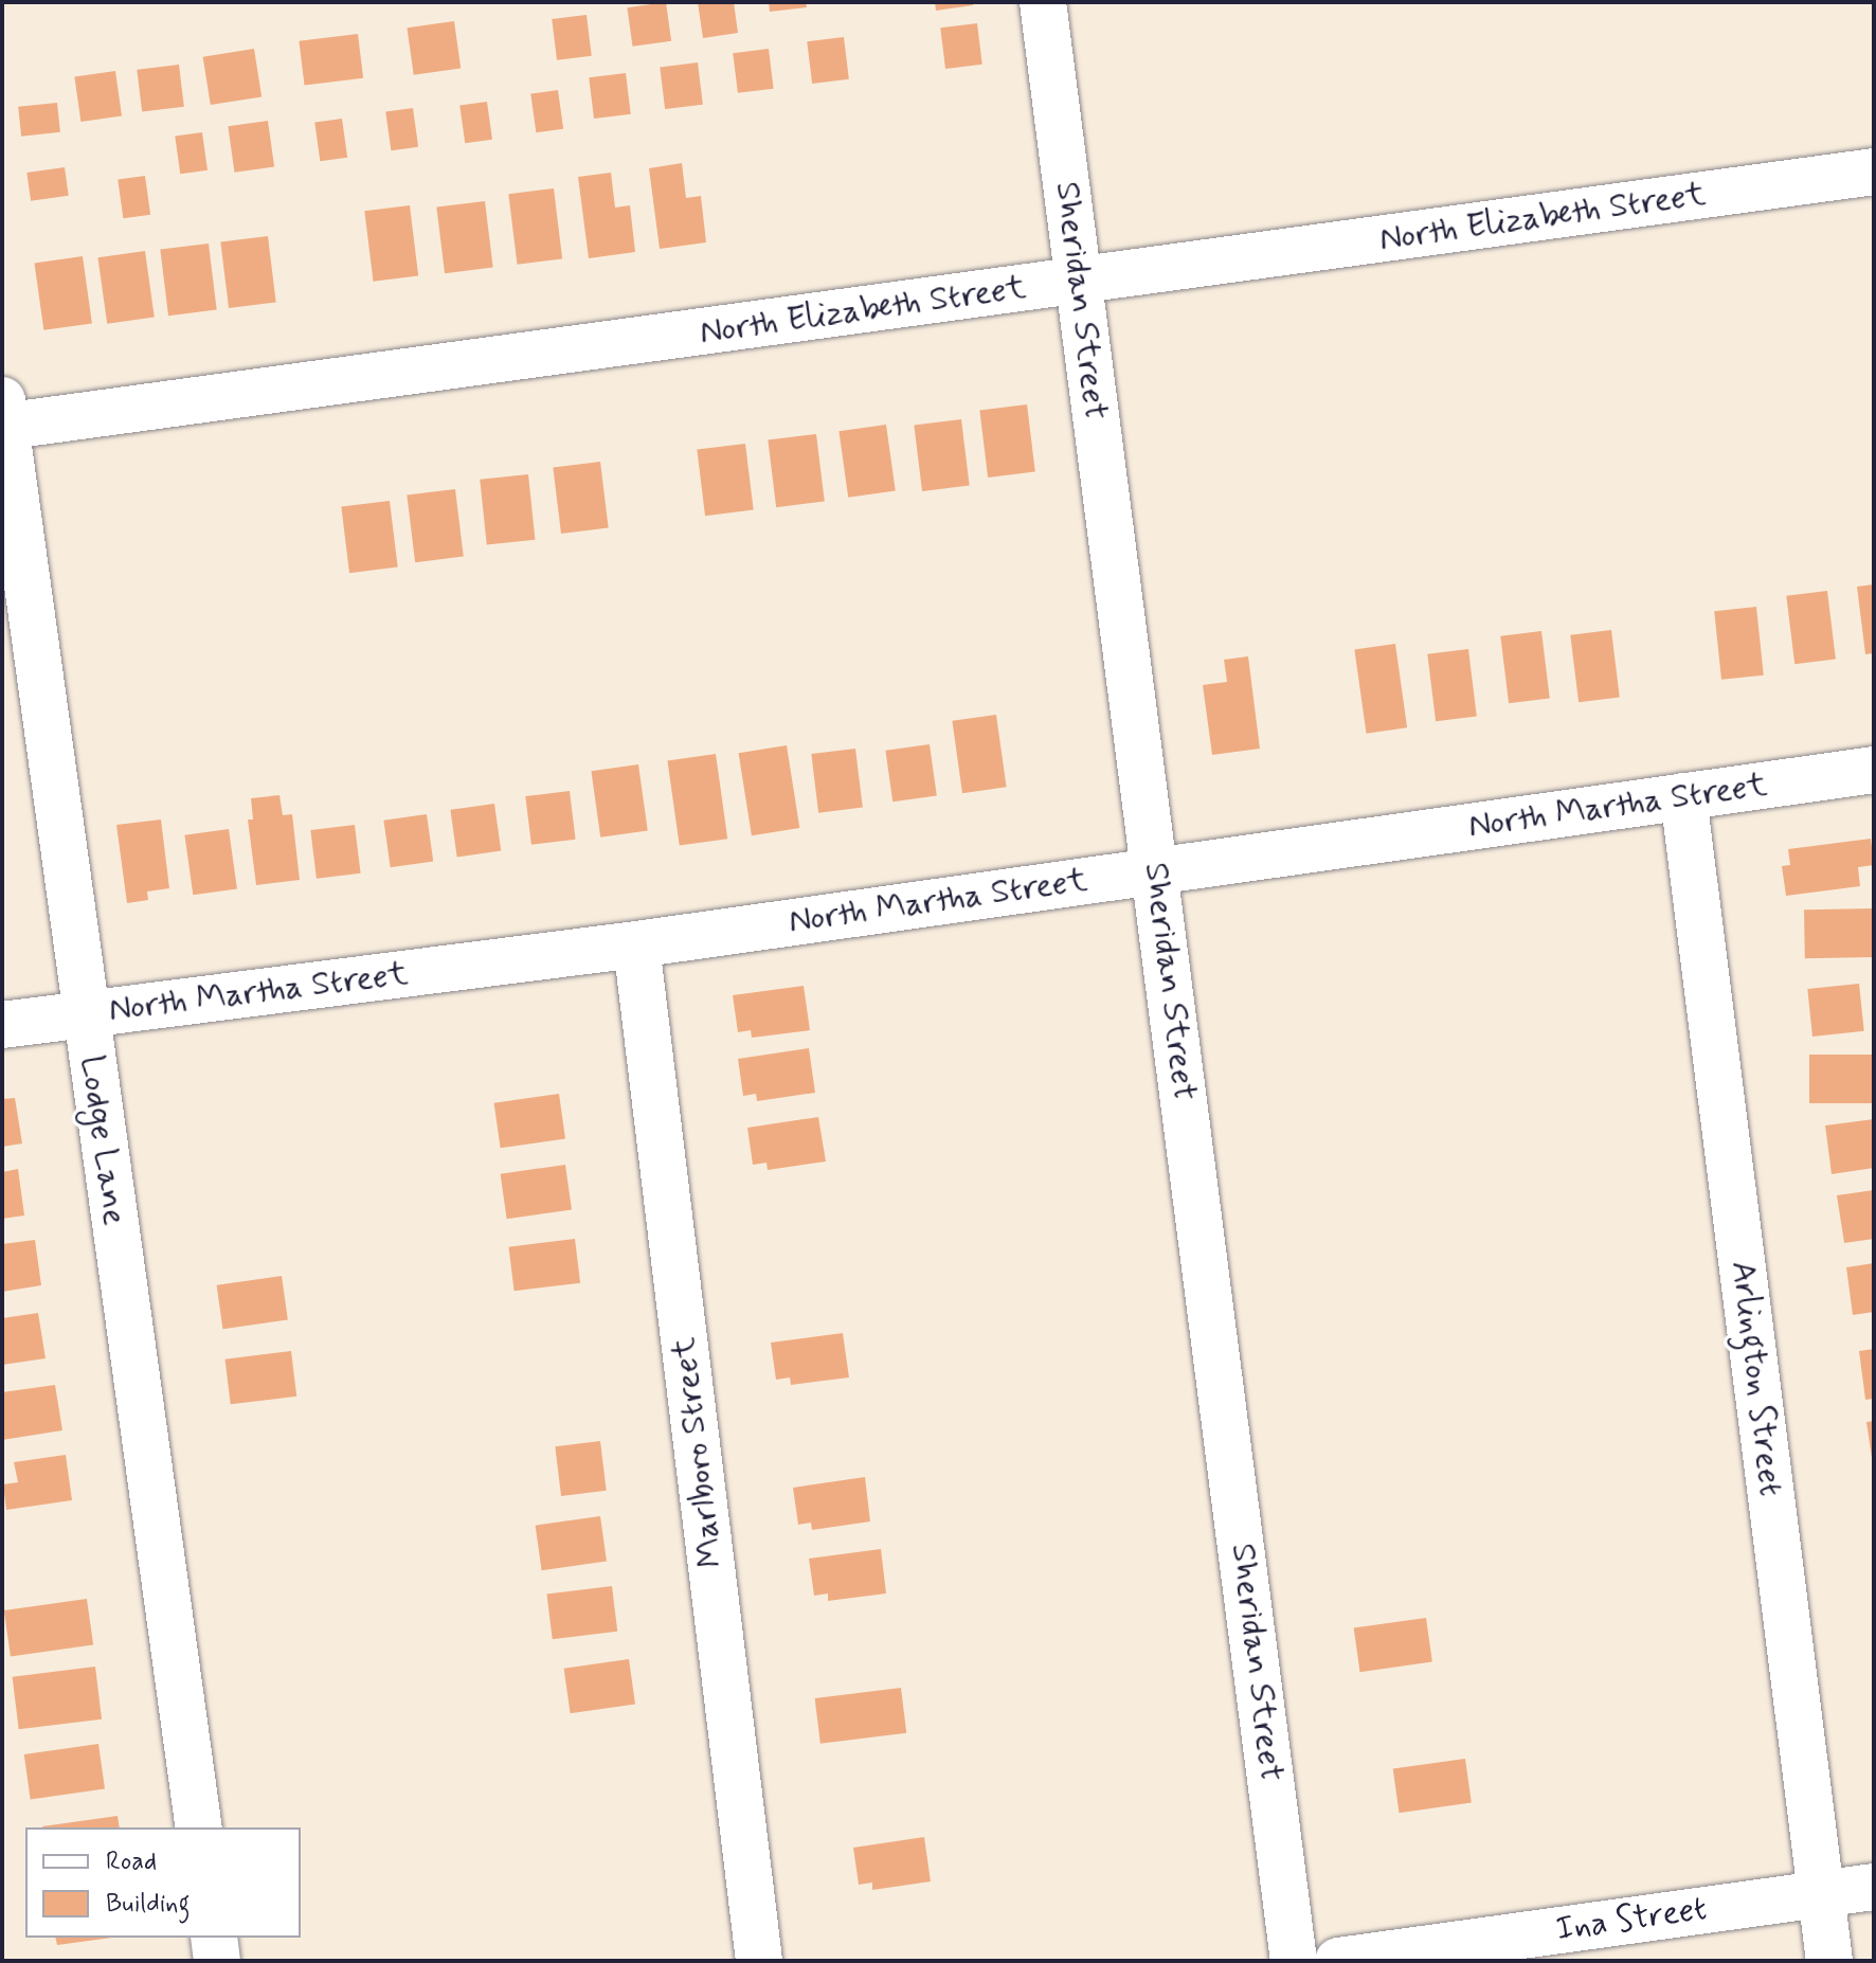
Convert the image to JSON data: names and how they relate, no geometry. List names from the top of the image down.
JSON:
{
  "streets": {
    "street": [
      "North Elizabeth Street",
      "Sheridan Street",
      "North Martha Street",
      "Lodge Lane",
      "Arlington Street",
      "Marlboro Street",
      "Ina Street"
    ]
  },
  "crossings": [
    ["North Elizabeth Street", "Sheridan Street"],
    ["North Elizabeth Street", "Lodge Lane"],
    ["Sheridan Street", "North Martha Street"],
    ["North Martha Street", "Lodge Lane"],
    ["North Martha Street", "Arlington Street"],
    ["North Martha Street", "Marlboro Street"],
    ["Arlington Street", "Ina Street"]
  ],
  "legend": ["Road", "Building"]
}
